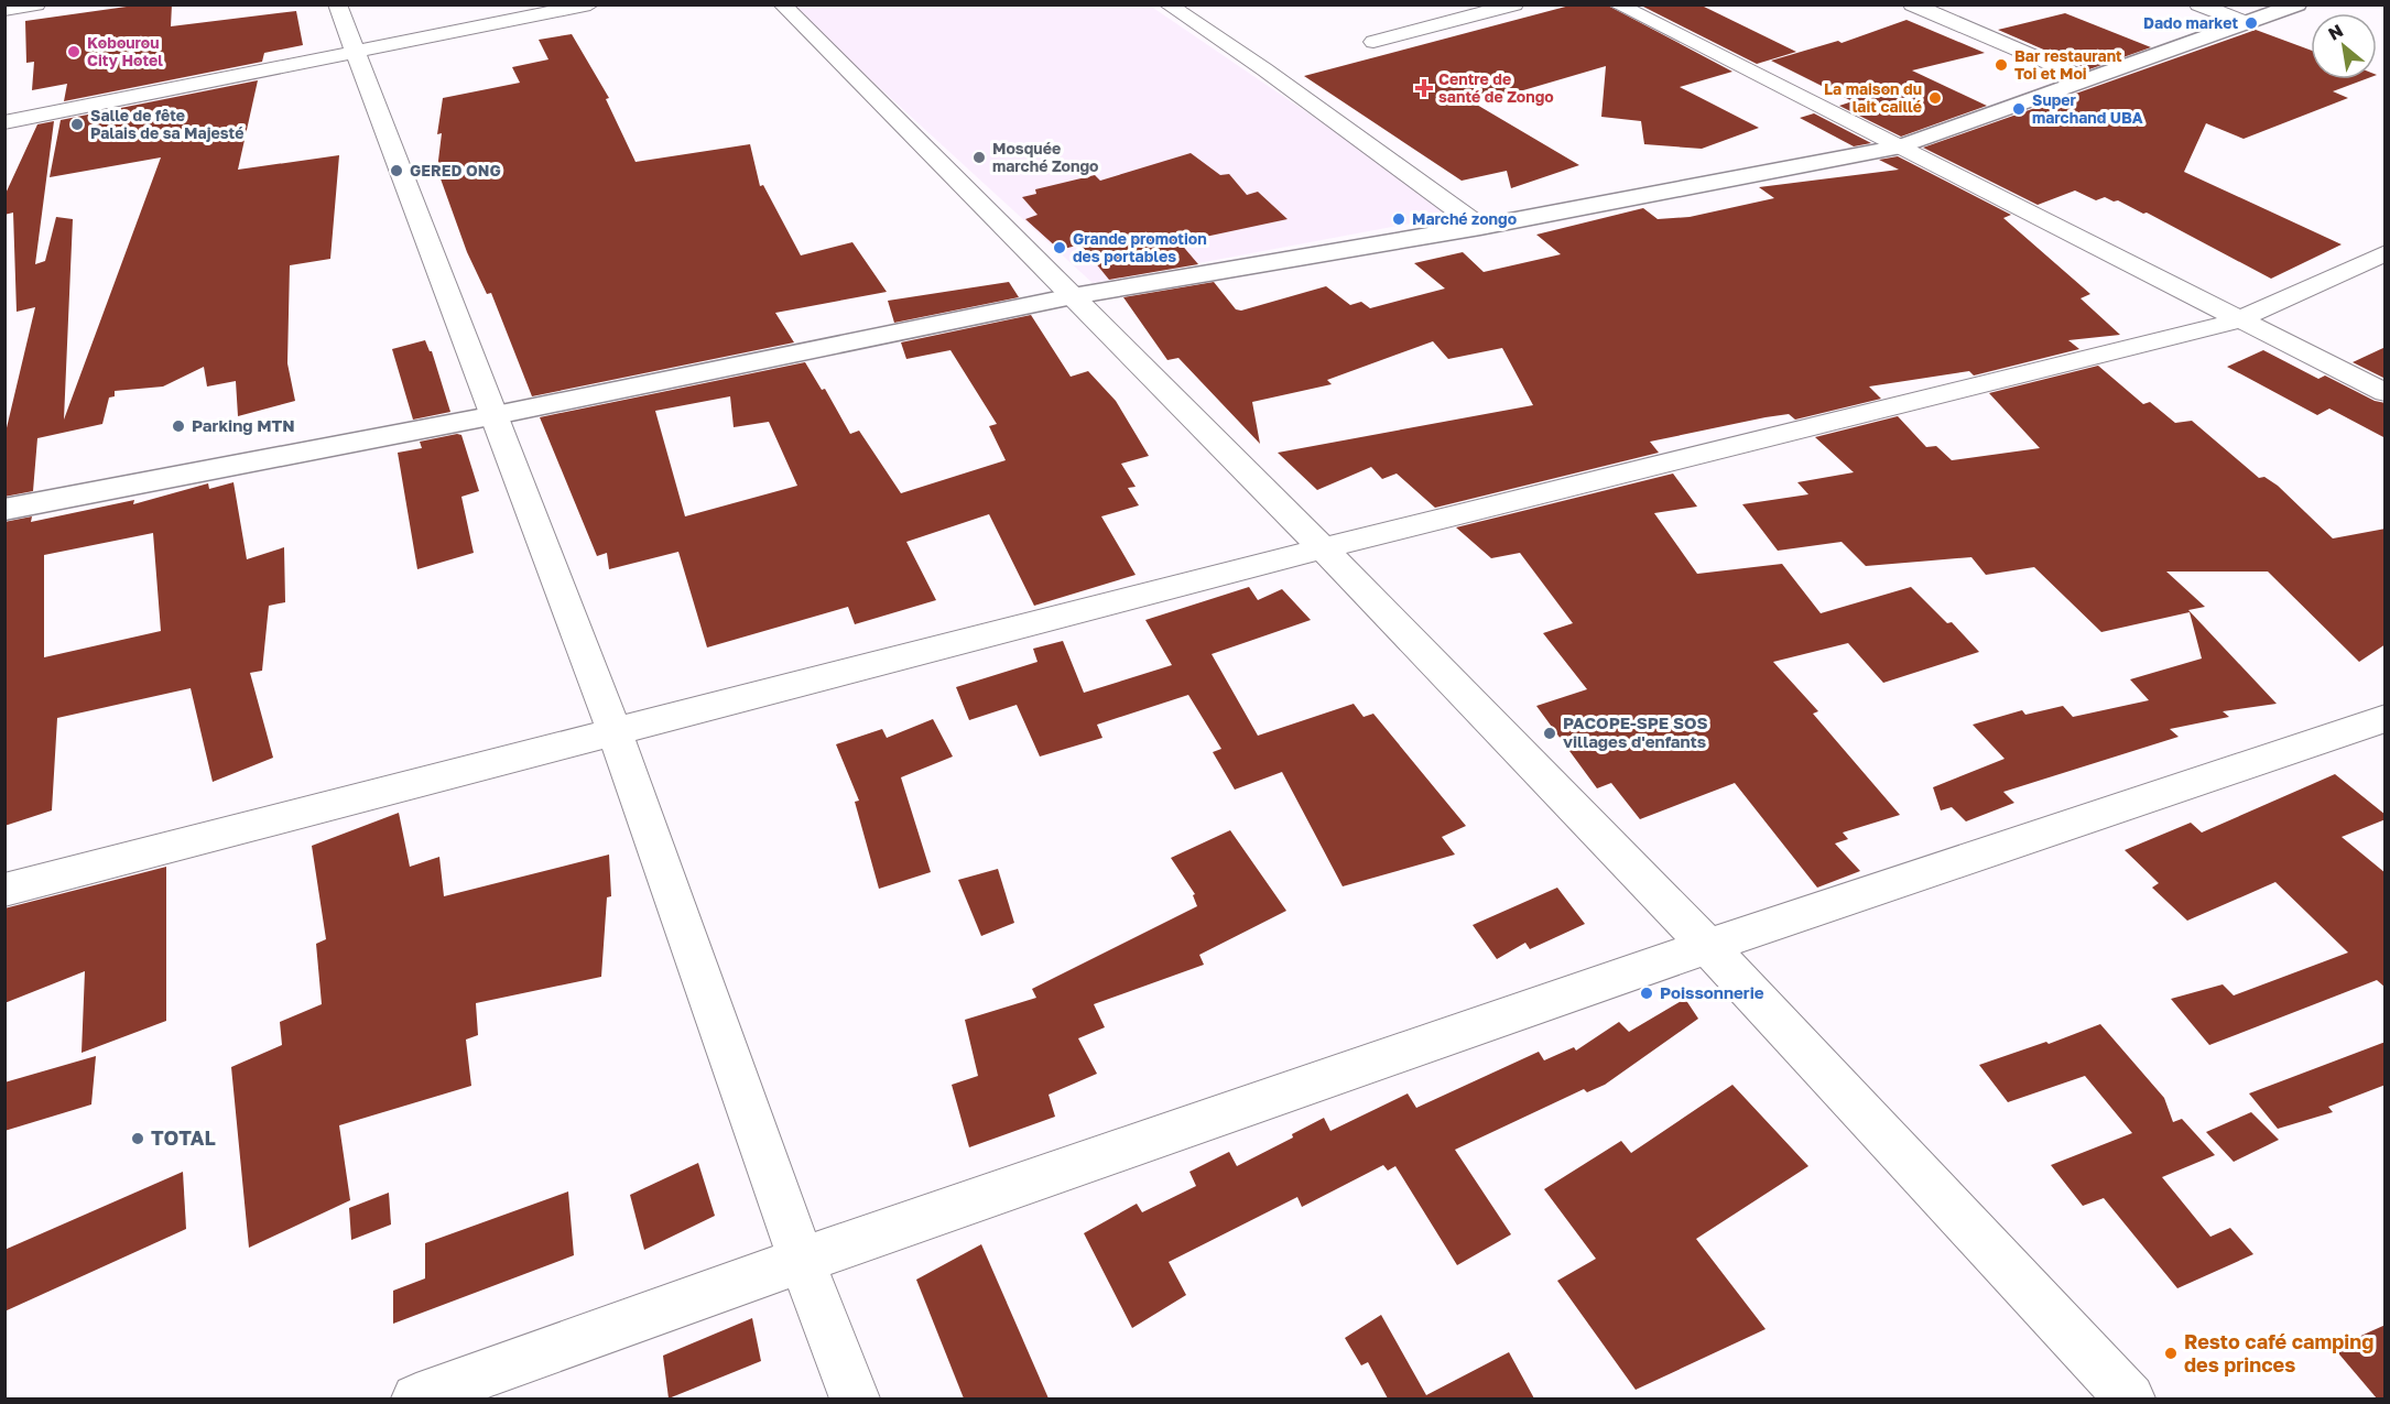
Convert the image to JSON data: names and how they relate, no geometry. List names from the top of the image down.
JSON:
{
  "places": {
    "other": [
      "Dado market",
      "Kobourou City Hotel",
      "Bar restaurant Toi et Moi",
      "La maison du lait caillé",
      "Super marchand UBA",
      "Salle de fête Palais de sa Majesté",
      "Mosquée marché Zongo",
      "GERED ONG",
      "Marché zongo",
      "Grande promotion des portables",
      "Parking MTN",
      "PACOPE-SPE SOS villages d'enfants",
      "Poissonnerie",
      "TOTAL",
      "Resto café camping des princes"
    ],
    "health": ["Centre de santé de Zongo"]
  },
  "north": "top left"
}
